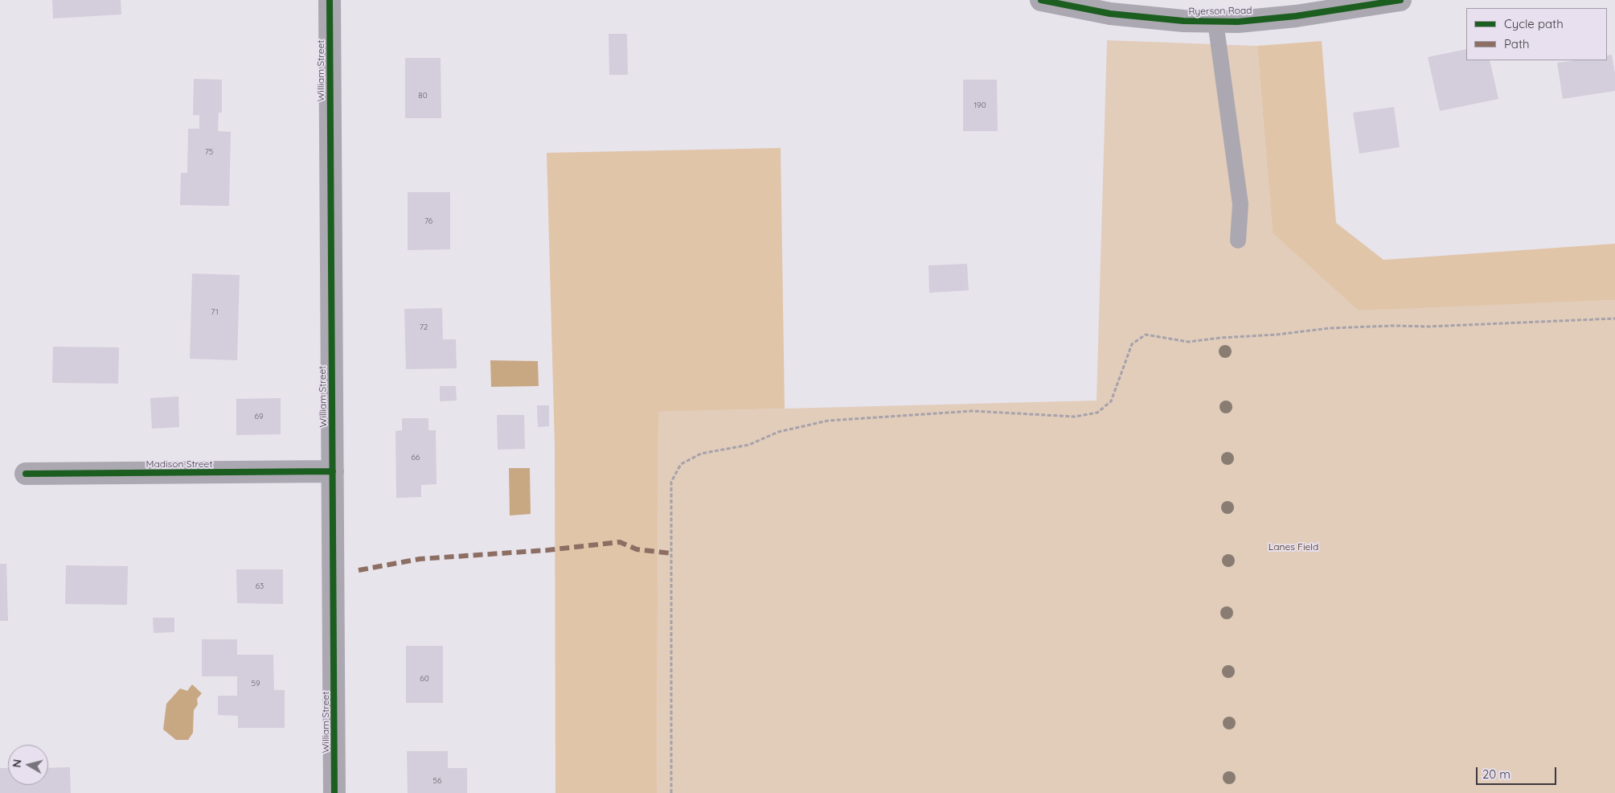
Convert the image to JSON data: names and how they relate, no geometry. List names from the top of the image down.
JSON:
{
  "streets": {
    "street": ["Ryerson Road", "William Street", "Madison Street"]
  },
  "crossings": [
    ["William Street", "Madison Street"]
  ],
  "parks": ["Lanes Field"],
  "house_numbers": [
    "80",
    "190",
    "75",
    "76",
    "71",
    "72",
    "69",
    "66",
    "63",
    "60",
    "59",
    "56"
  ],
  "legend": ["Cycle path", "Path"],
  "scale_bar": "20 m",
  "north": "left"
}
